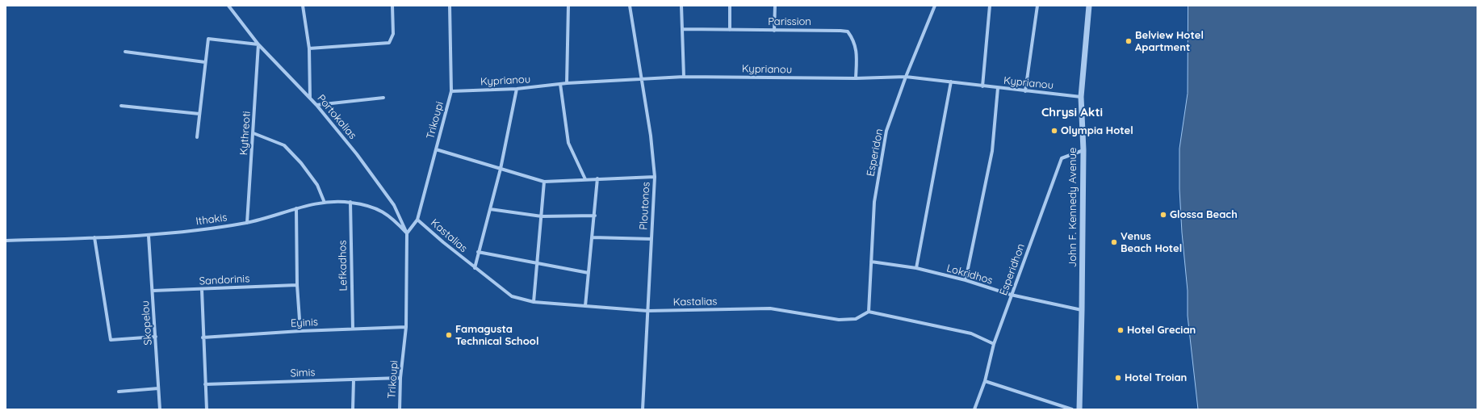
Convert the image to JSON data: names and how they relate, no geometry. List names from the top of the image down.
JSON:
{
  "streets": {
    "street": [
      "Parission",
      "Kyprianou",
      "Portokalias",
      "Trikoupi",
      "Kythreoti",
      "Esperidon",
      "Ploutonos",
      "John F. Kennedy Avenue",
      "Ithakis",
      "Kastalias",
      "Lefkadhos",
      "Esperidhon",
      "Lokridhos",
      "Sandorinis",
      "Skopelou",
      "Eyinis",
      "Simis"
    ]
  },
  "crossings": [
    ["Parission", "Kyprianou"],
    ["Kyprianou", "Trikoupi"],
    ["Kyprianou", "Esperidon"],
    ["Kyprianou", "Ploutonos"],
    ["Kyprianou", "John F. Kennedy Avenue"],
    ["Portokalias", "Trikoupi"],
    ["Portokalias", "Kythreoti"],
    ["Portokalias", "Ithakis"],
    ["Trikoupi", "Ithakis"],
    ["Trikoupi", "Kastalias"],
    ["Trikoupi", "Eyinis"],
    ["Trikoupi", "Simis"],
    ["Kythreoti", "Ithakis"],
    ["Esperidon", "Kastalias"],
    ["Esperidon", "Lokridhos"],
    ["Ploutonos", "Kastalias"],
    ["John F. Kennedy Avenue", "Esperidhon"],
    ["John F. Kennedy Avenue", "Lokridhos"],
    ["Ithakis", "Lefkadhos"],
    ["Ithakis", "Skopelou"],
    ["Lefkadhos", "Eyinis"],
    ["Esperidhon", "Lokridhos"],
    ["Sandorinis", "Skopelou"]
  ],
  "districts": ["Chrysi Akti"],
  "places": [
    "Belview Hotel Apartment",
    "Olympia Hotel",
    "Glossa Beach",
    "Venus Beach Hotel",
    "Hotel Grecian",
    "Famagusta Technical School",
    "Hotel Troian"
  ]
}
